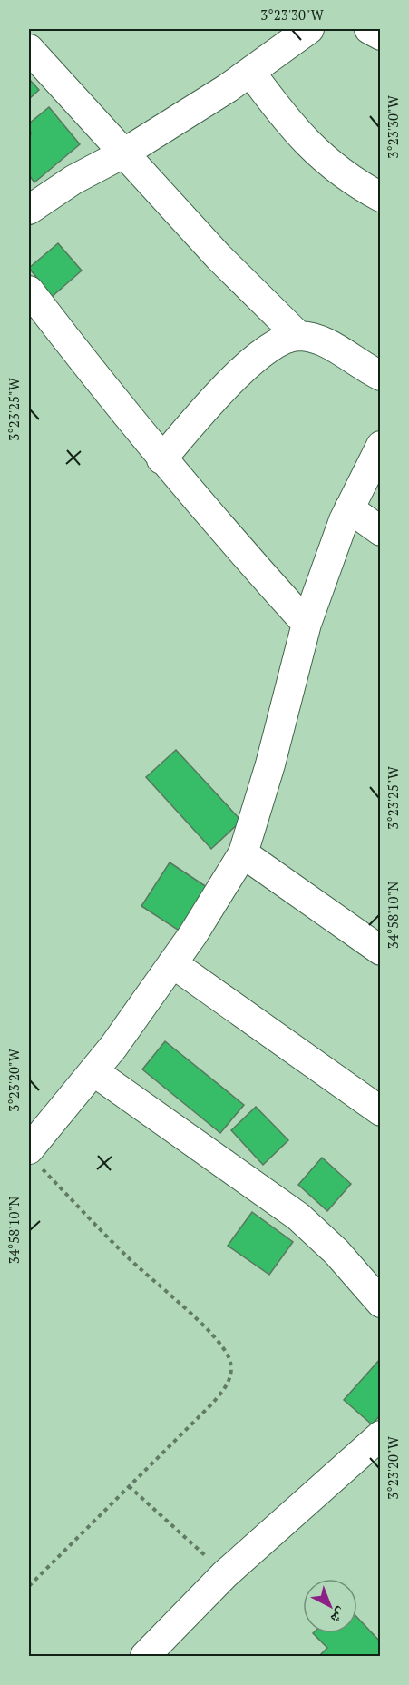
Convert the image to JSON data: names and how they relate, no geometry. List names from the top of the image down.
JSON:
{
  "north": "bottom right",
  "coordinates": [
    "3°23'30\"W",
    "3°23'25\"W",
    "34°58'10\"N",
    "3°23'20\"W"
  ]
}
